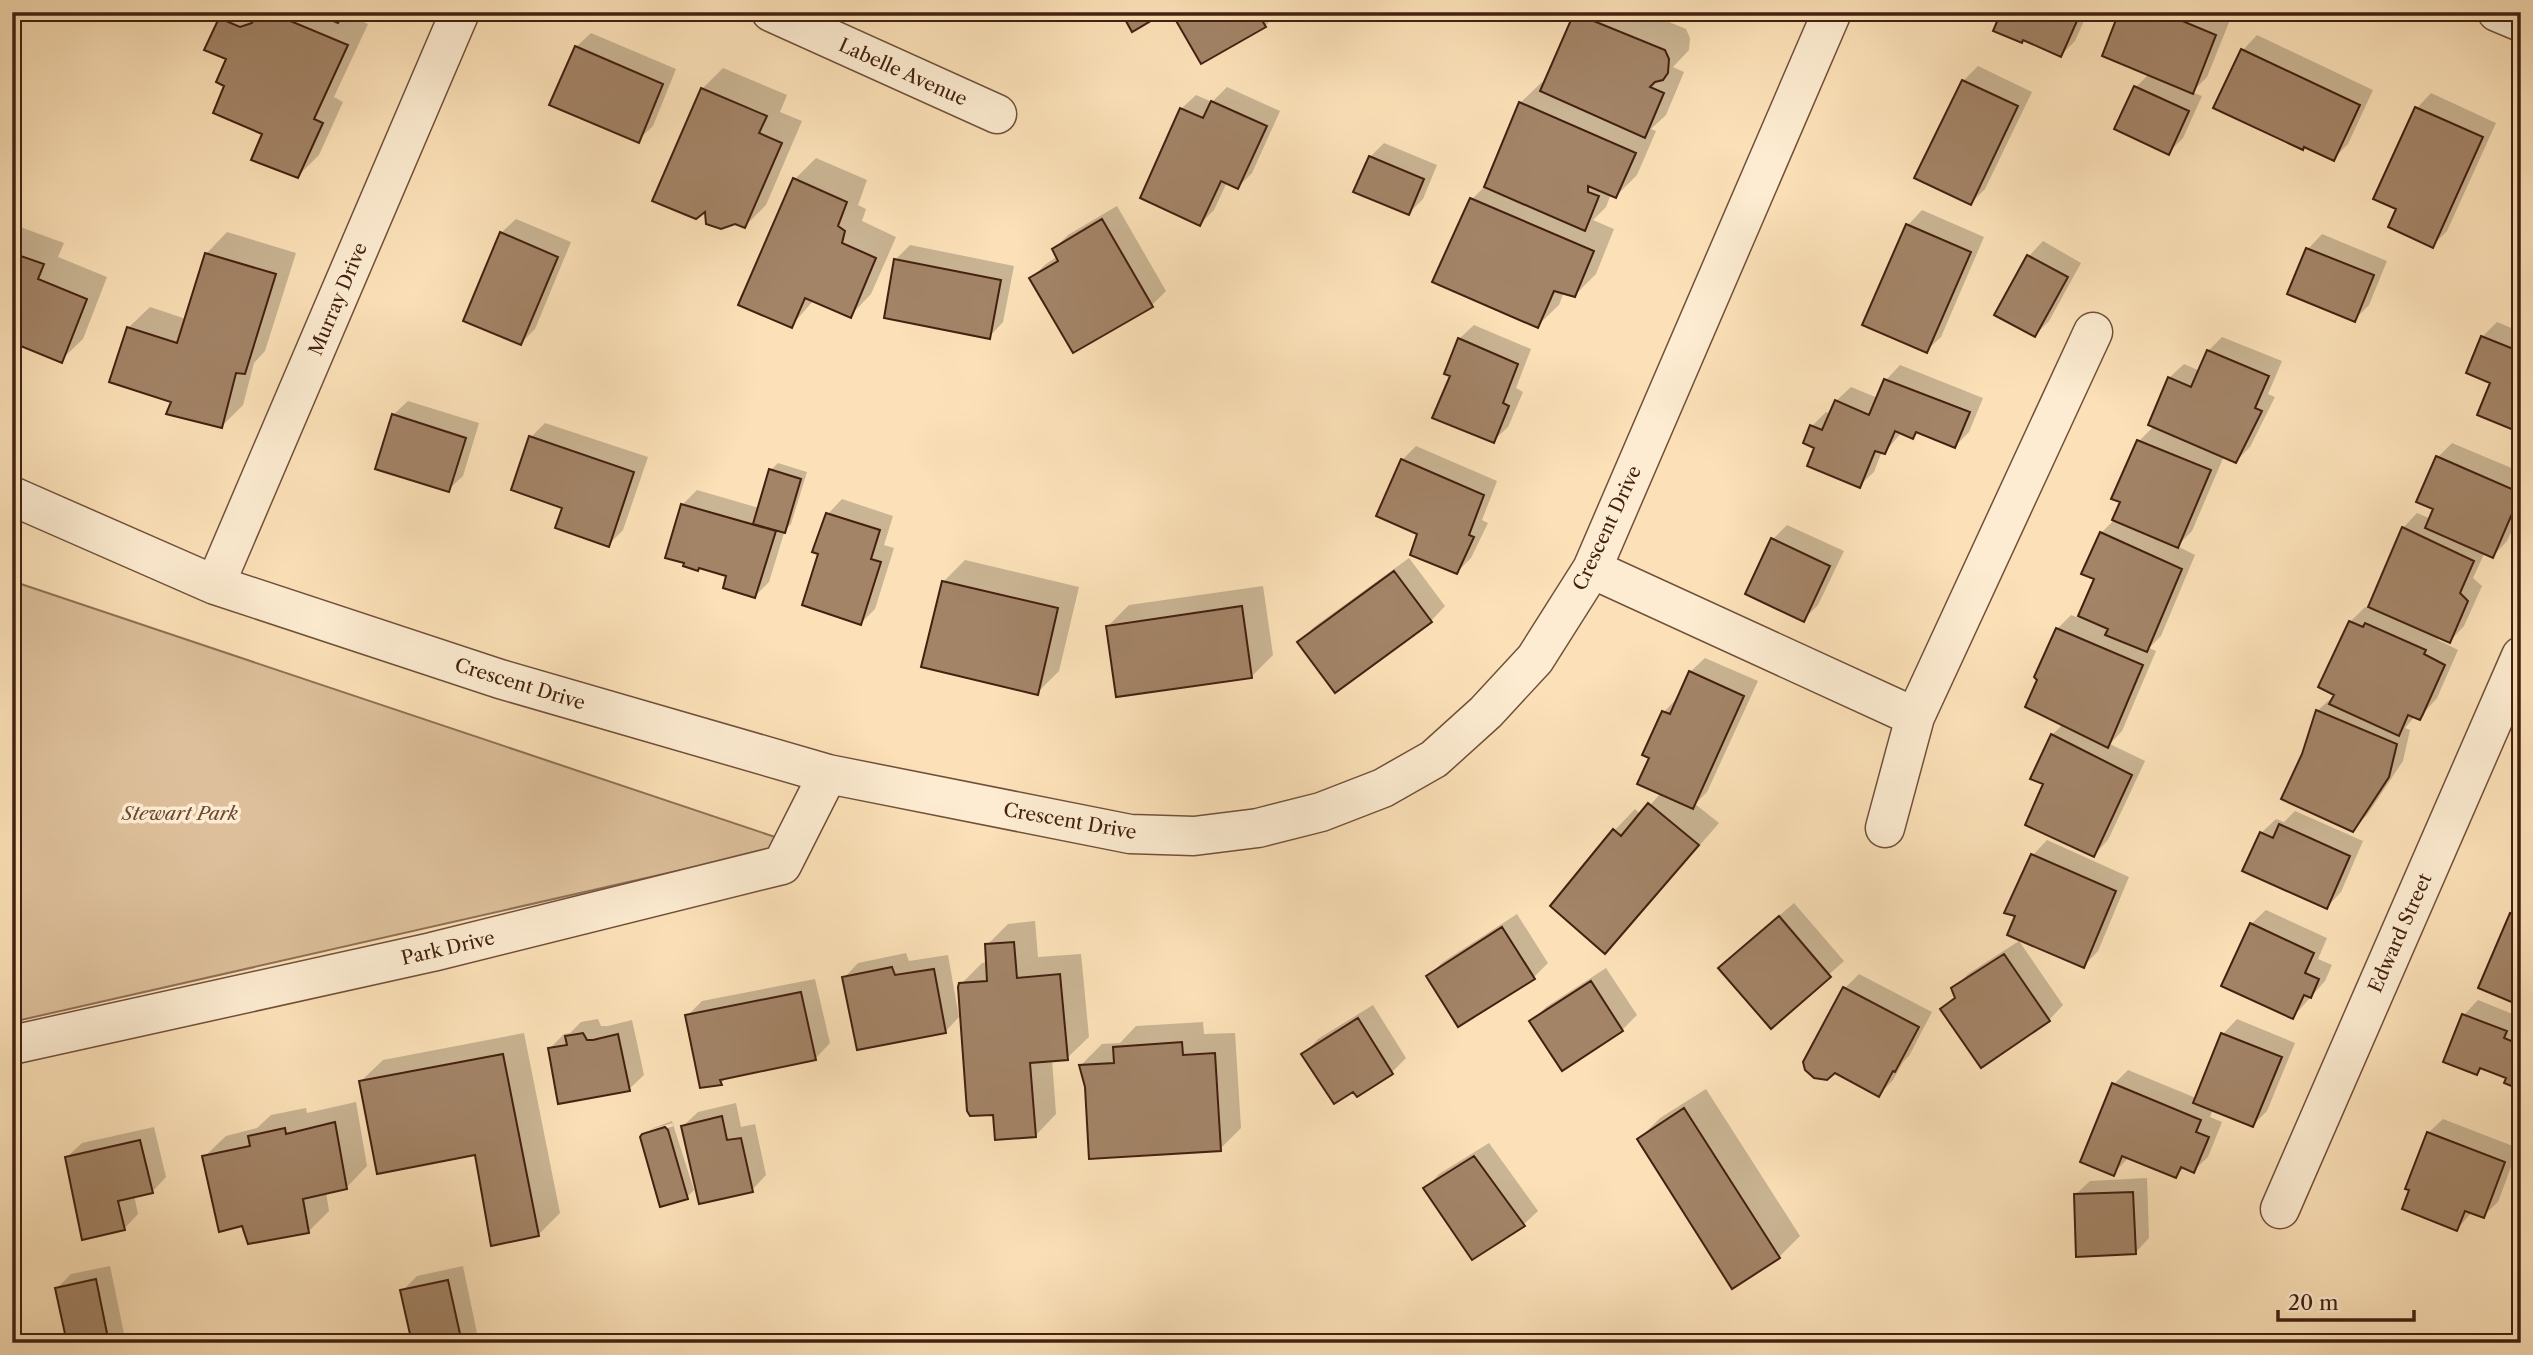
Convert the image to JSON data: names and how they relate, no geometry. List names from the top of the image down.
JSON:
{
  "streets": {
    "street": [
      "Labelle Avenue",
      "Murray Drive",
      "Crescent Drive",
      "Edward Street",
      "Park Drive"
    ]
  },
  "crossings": [
    ["Murray Drive", "Crescent Drive"],
    ["Crescent Drive", "Park Drive"]
  ],
  "parks": ["Stewart Park"],
  "scale_bar": "20 m"
}
